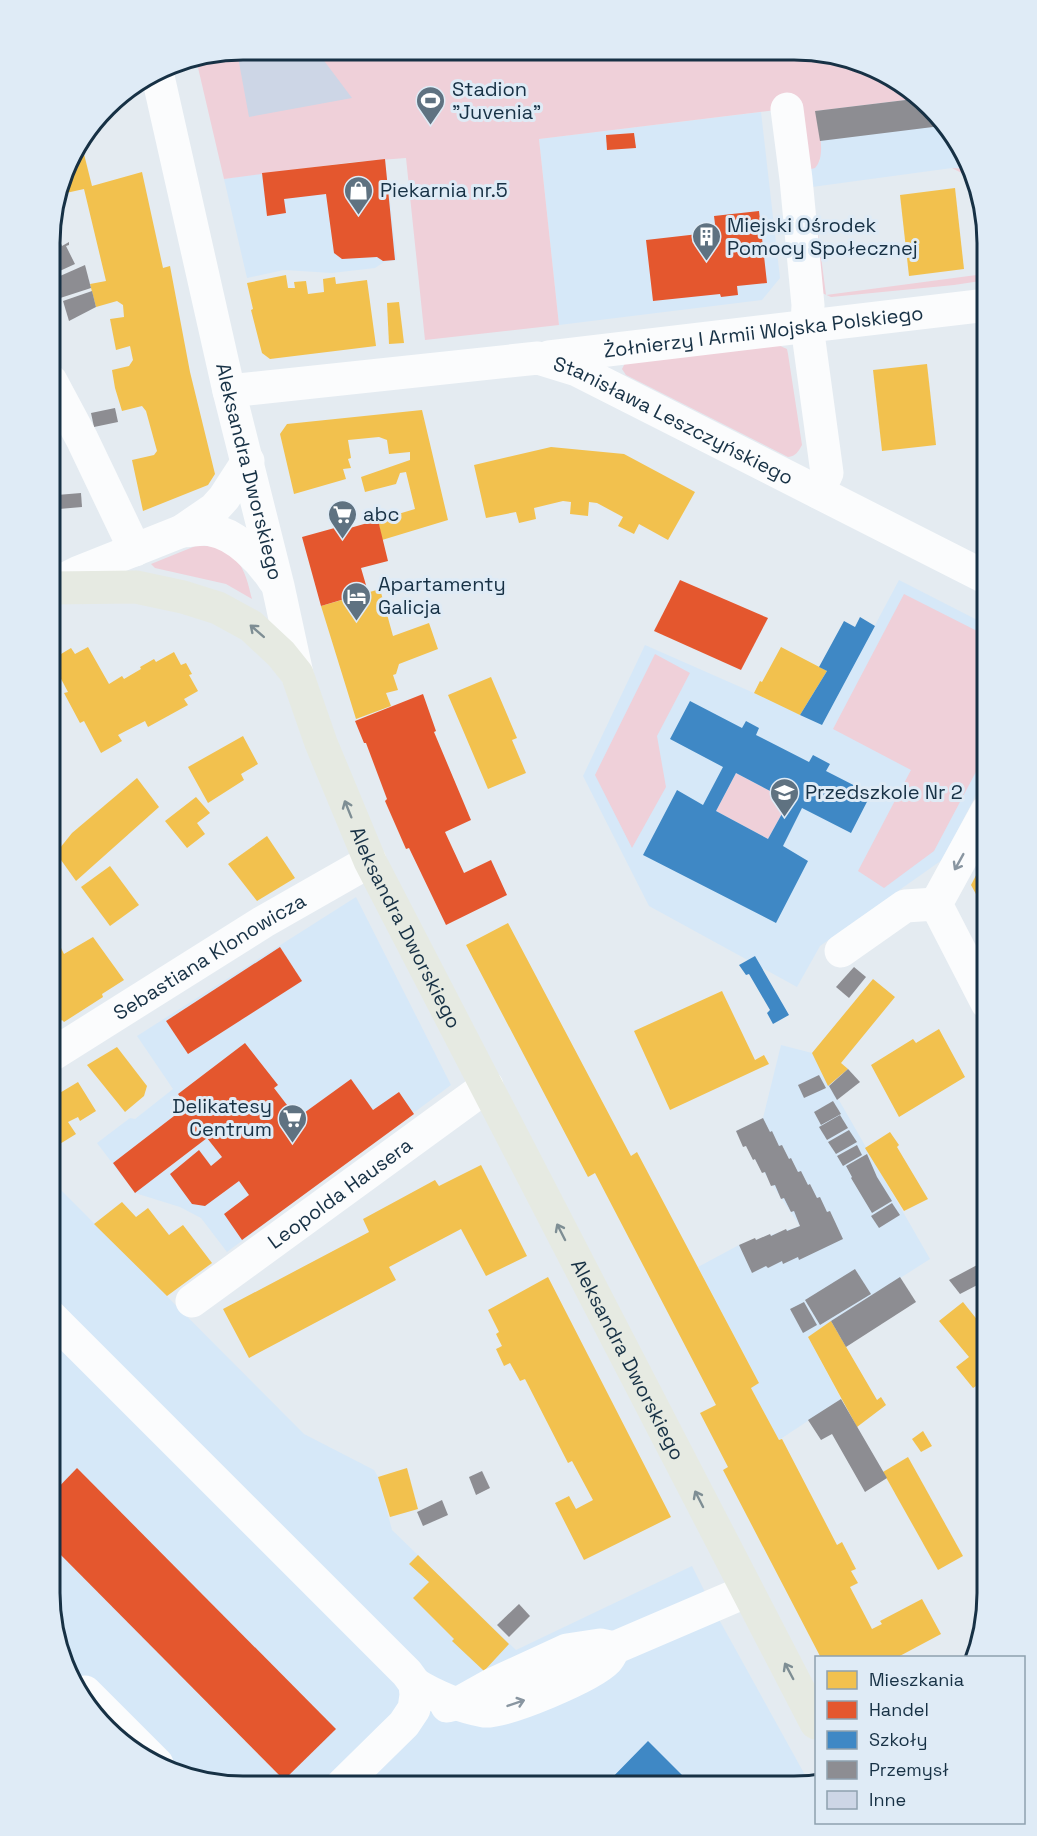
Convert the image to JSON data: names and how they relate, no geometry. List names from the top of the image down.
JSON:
{
  "streets": {
    "main road": ["Aleksandra Dworskiego"],
    "street": [
      "Żołnierzy I Armii Wojska Polskiego",
      "Stanisława Leszczyńskiego",
      "Sebastiana Klonowicza",
      "Leopolda Hausera"
    ]
  },
  "crossings": [
    ["Żołnierzy I Armii Wojska Polskiego", "Stanisława Leszczyńskiego"],
    ["Stanisława Leszczyńskiego", "Aleksandra Dworskiego"],
    ["Aleksandra Dworskiego", "Sebastiana Klonowicza"],
    ["Aleksandra Dworskiego", "Leopolda Hausera"]
  ],
  "one_way": ["Aleksandra Dworskiego"],
  "places": {
    "sports": ["Stadion \"Juvenia\""],
    "shop": ["Piekarnia nr.5"],
    "building": ["Miejski Ośrodek Pomocy Społecznej"],
    "supermarket": ["abc", "Delikatesy Centrum"],
    "hotel": ["Apartamenty Galicja"],
    "school or university": ["Przedszkole Nr 2"]
  },
  "legend": [
    "Mieszkania",
    "Handel",
    "Szkoły",
    "Przemysł",
    "Inne"
  ]
}
